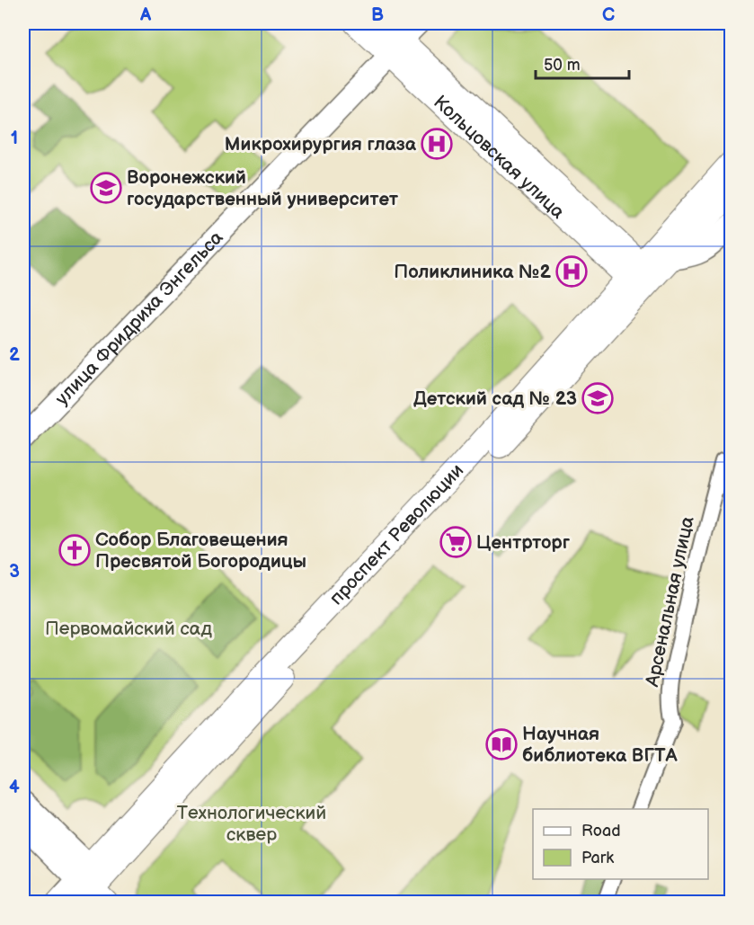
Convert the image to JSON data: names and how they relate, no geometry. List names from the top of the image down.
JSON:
{
  "streets": {
    "main road": ["Кольцовская улица", "проспект Революции"],
    "street": ["улица Фридриха Энгельса", "Арсенальная улица"]
  },
  "crossings": [
    ["Кольцовская улица", "улица Фридриха Энгельса"],
    ["Кольцовская улица", "проспект Революции"]
  ],
  "parks": ["Первомайский сад", "Технологический сквер"],
  "places": {
    "hospital": ["Микрохирургия глаза", "Поликлиника №2"],
    "school or university": ["Воронежский государственный университет", "Детский сад № 23"],
    "supermarket": ["Центрторг"],
    "church": ["Собор Благовещения Пресвятой Богородицы"],
    "library": ["Научная библиотека ВГТА"]
  },
  "legend": ["Road", "Park"],
  "scale_bar": "50 m",
  "grid": {
    "columns": ["A", "B", "C"],
    "rows": [
      "1",
      "2",
      "3",
      "4"
    ]
  }
}
